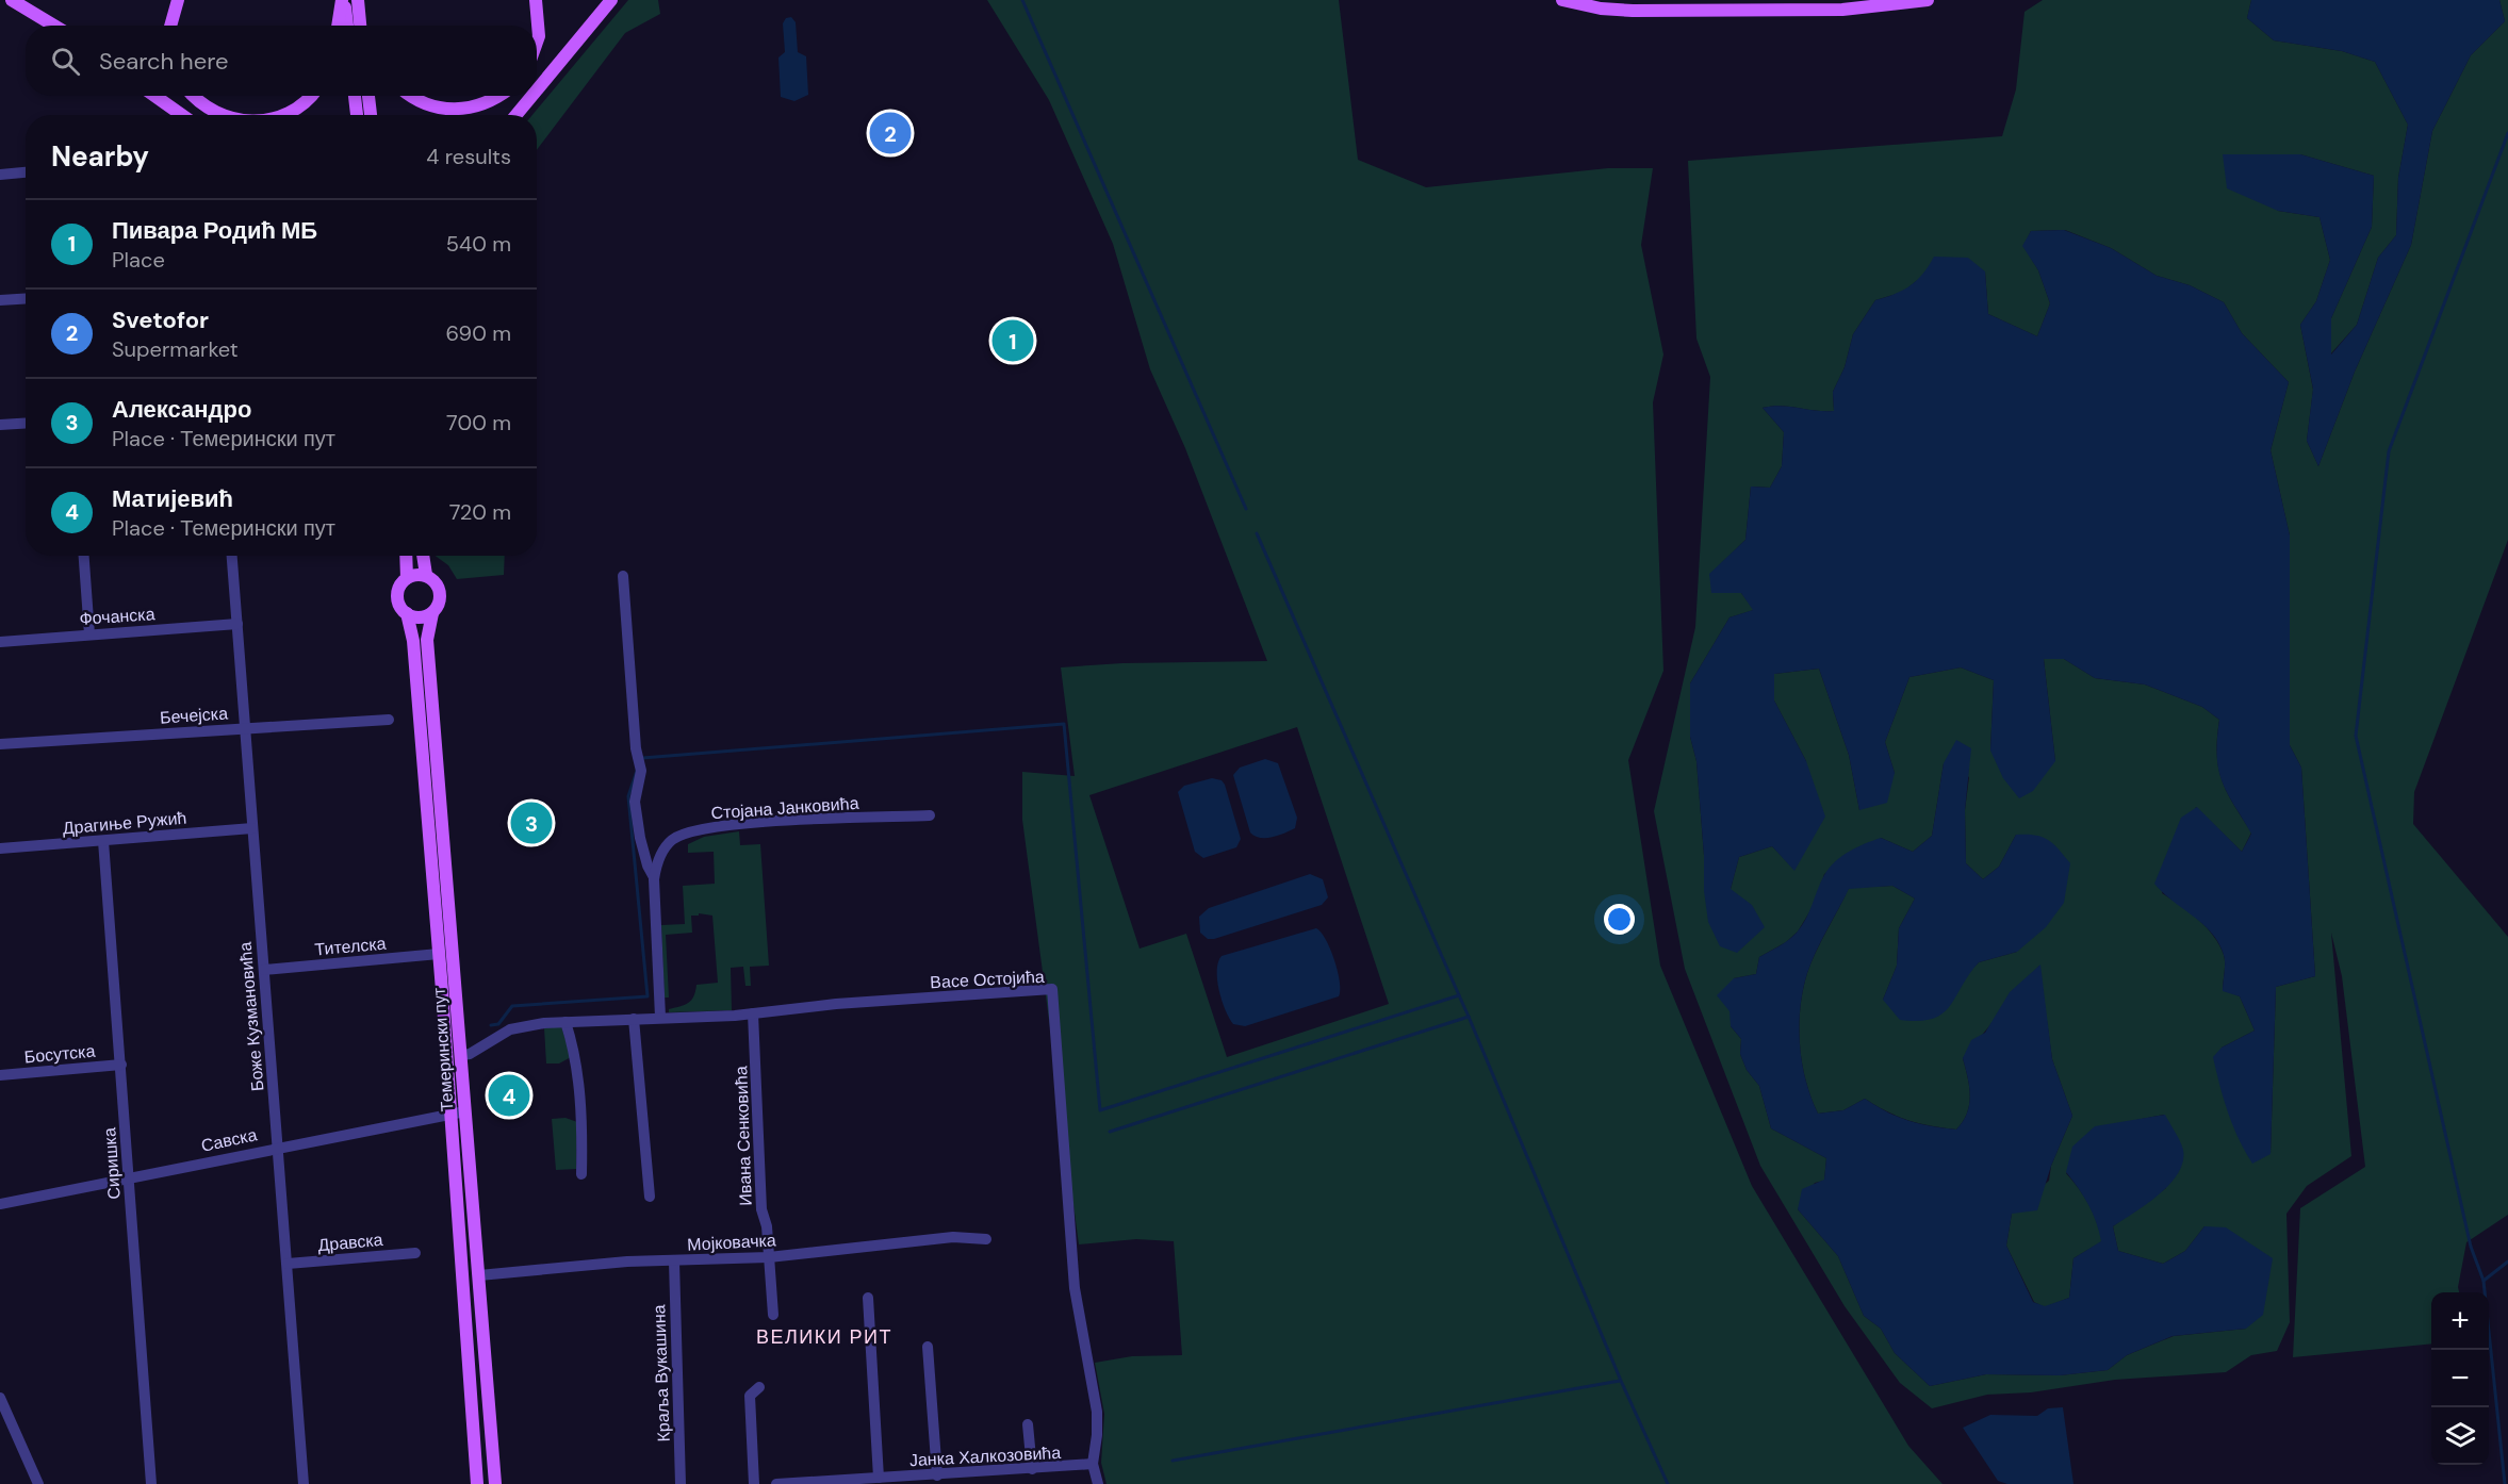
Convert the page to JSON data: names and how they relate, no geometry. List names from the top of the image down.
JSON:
{
  "streets": {
    "main road": ["Темерински пут"],
    "street": [
      "Фочанска",
      "Бечејска",
      "Стојана Јанковића",
      "Драгиње Ружић",
      "Тителска",
      "Васе Остојића",
      "Боже Кузмановића",
      "Босутска",
      "Ивана Сенковића",
      "Савска",
      "Сиришка",
      "Дравска",
      "Мојковачка",
      "Краља Вукашина",
      "Јанка Халкозовића"
    ]
  },
  "crossings": [
    ["Фочанска", "Боже Кузмановића"],
    ["Бечејска", "Боже Кузмановића"],
    ["Стојана Јанковића", "Васе Остојића"],
    ["Драгиње Ружић", "Боже Кузмановића"],
    ["Драгиње Ружић", "Сиришка"],
    ["Тителска", "Боже Кузмановића"],
    ["Тителска", "Темерински пут"],
    ["Васе Остојића", "Темерински пут"],
    ["Васе Остојића", "Ивана Сенковића"],
    ["Васе Остојића", "Јанка Халкозовића"],
    ["Боже Кузмановића", "Савска"],
    ["Боже Кузмановића", "Дравска"],
    ["Темерински пут", "Савска"],
    ["Темерински пут", "Мојковачка"],
    ["Босутска", "Сиришка"],
    ["Ивана Сенковића", "Мојковачка"],
    ["Савска", "Сиришка"],
    ["Мојковачка", "Краља Вукашина"]
  ],
  "districts": ["ВЕЛИКИ РИТ"],
  "page": {
    "search": "Search here",
    "pins": [
      "2",
      "1",
      "3",
      "4"
    ],
    "heading": ["Nearby", "4 results"],
    "list": [
      {
        "mark": "1",
        "name": "Пивара Родић МБ",
        "note": "Place",
        "value": "540 m"
      },
      {
        "mark": "2",
        "name": "Svetofor",
        "note": "Supermarket",
        "value": "690 m"
      },
      {
        "mark": "3",
        "name": "Александро",
        "note": "Place · Темерински пут",
        "value": "700 m"
      },
      {
        "mark": "4",
        "name": "Матијевић",
        "note": "Place · Темерински пут",
        "value": "720 m"
      }
    ],
    "map_buttons": ["+", "−"]
  }
}
